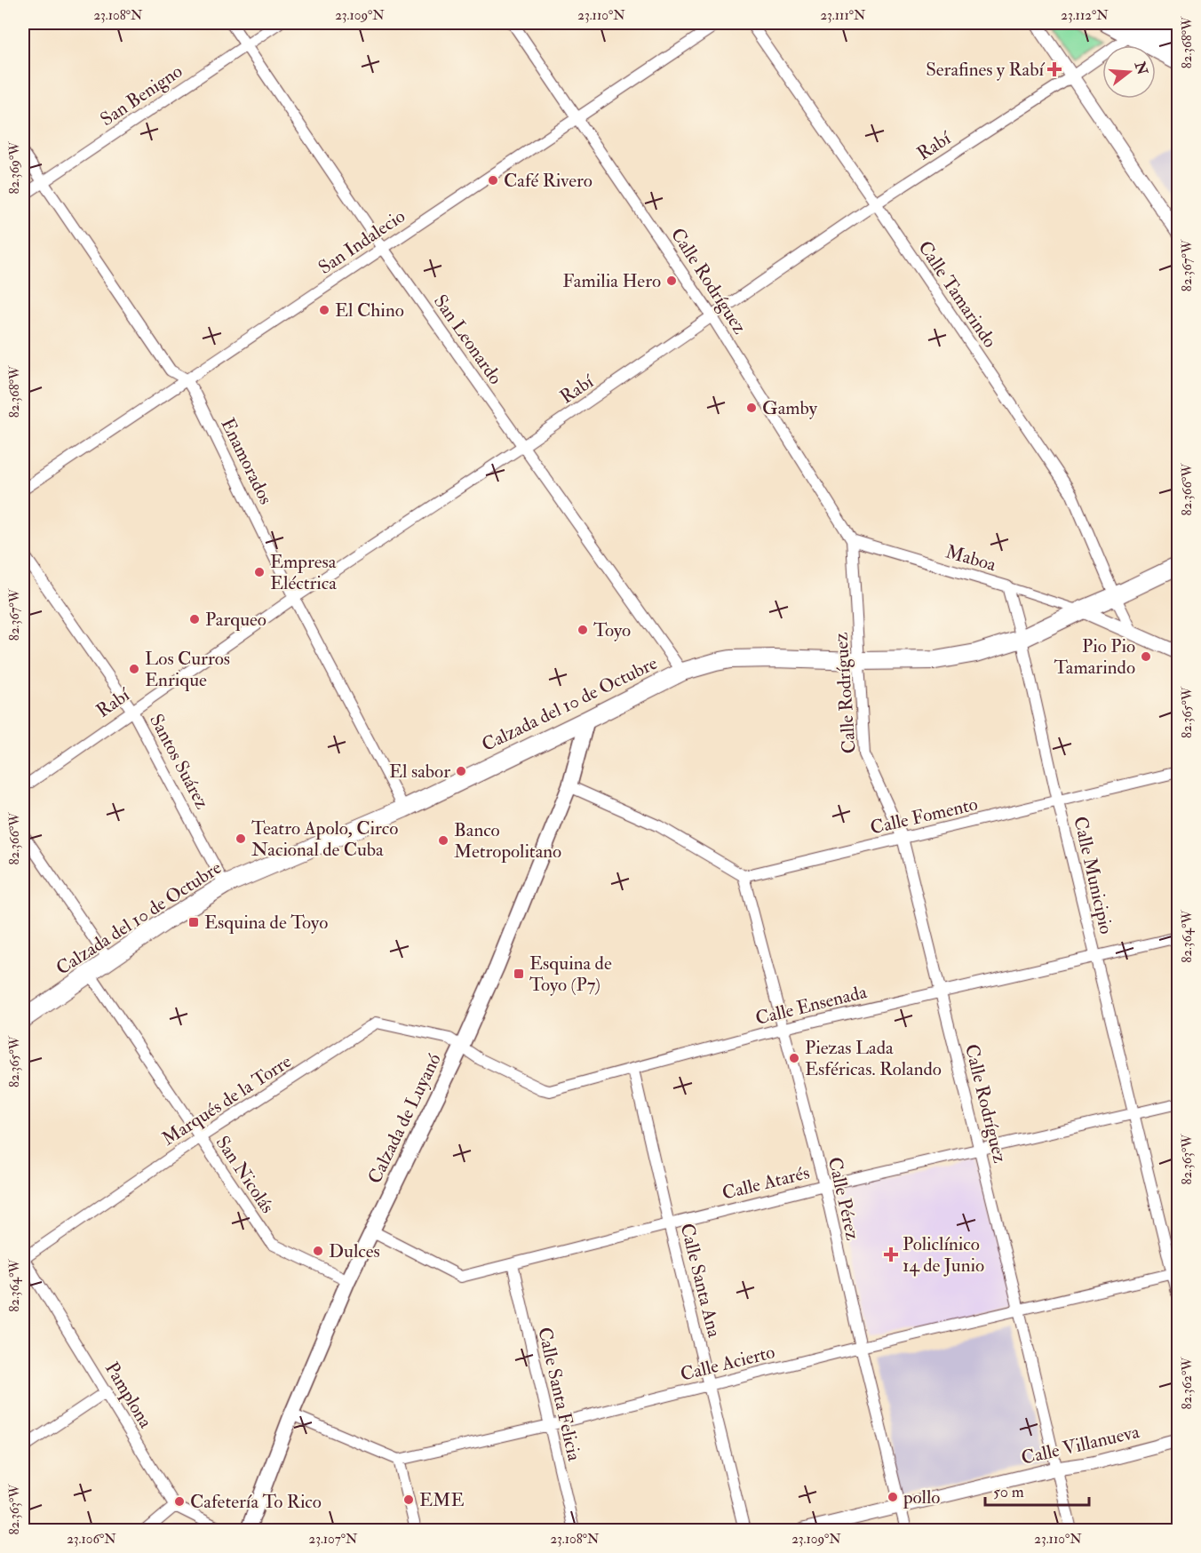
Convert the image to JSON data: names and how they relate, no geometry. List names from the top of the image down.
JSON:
{
  "streets": {
    "main road": ["Calzada del 10 de Octubre", "Calzada de Luyanó"],
    "street": [
      "San Benigno",
      "Rabí",
      "San Indalecio",
      "Calle Rodríguez",
      "Calle Tamarindo",
      "San Leonardo",
      "Enamorados",
      "Maboa",
      "Santos Suárez",
      "Calle Fomento",
      "Calle Municipio",
      "Calle Ensenada",
      "Marqués de la Torre",
      "San Nicolás",
      "Calle Atarés",
      "Calle Pérez",
      "Calle Santa Ana",
      "Calle Acierto",
      "Calle Santa Felicia",
      "Pamplona",
      "Calle Villanueva"
    ]
  },
  "crossings": [
    ["San Benigno", "San Leonardo"],
    ["San Benigno", "Enamorados"],
    ["Rabí", "Calle Rodríguez"],
    ["Rabí", "Calle Tamarindo"],
    ["Rabí", "San Leonardo"],
    ["Rabí", "Enamorados"],
    ["Rabí", "Santos Suárez"],
    ["San Indalecio", "Calle Rodríguez"],
    ["San Indalecio", "San Leonardo"],
    ["San Indalecio", "Enamorados"],
    ["Calle Rodríguez", "Maboa"],
    ["Calle Rodríguez", "Calzada del 10 de Octubre"],
    ["Calle Rodríguez", "Calle Fomento"],
    ["Calle Rodríguez", "Calle Ensenada"],
    ["Calle Rodríguez", "Calle Atarés"],
    ["Calle Rodríguez", "Calle Acierto"],
    ["Calle Rodríguez", "Calle Villanueva"],
    ["Calle Tamarindo", "Calzada del 10 de Octubre"],
    ["San Leonardo", "Calzada del 10 de Octubre"],
    ["Enamorados", "Calzada del 10 de Octubre"],
    ["Maboa", "Calzada del 10 de Octubre"],
    ["Maboa", "Calle Municipio"],
    ["Calzada del 10 de Octubre", "Santos Suárez"],
    ["Calzada del 10 de Octubre", "Calle Municipio"],
    ["Calzada del 10 de Octubre", "Calzada de Luyanó"],
    ["Calzada del 10 de Octubre", "San Nicolás"],
    ["Calle Fomento", "Calle Municipio"],
    ["Calle Fomento", "Calle Pérez"],
    ["Calle Municipio", "Calle Ensenada"],
    ["Calle Municipio", "Calle Atarés"],
    ["Calle Municipio", "Calle Acierto"],
    ["Calle Ensenada", "Marqués de la Torre"],
    ["Calle Ensenada", "Calzada de Luyanó"],
    ["Calle Ensenada", "Calle Pérez"],
    ["Calle Ensenada", "Calle Santa Ana"],
    ["Marqués de la Torre", "Calzada de Luyanó"],
    ["Marqués de la Torre", "San Nicolás"],
    ["Marqués de la Torre", "Pamplona"],
    ["Calzada de Luyanó", "San Nicolás"],
    ["Calzada de Luyanó", "Calle Atarés"],
    ["Calle Atarés", "Calle Pérez"],
    ["Calle Atarés", "Calle Santa Ana"],
    ["Calle Atarés", "Calle Santa Felicia"],
    ["Calle Pérez", "Calle Acierto"],
    ["Calle Pérez", "Calle Villanueva"],
    ["Calle Santa Ana", "Calle Acierto"],
    ["Calle Acierto", "Calle Santa Felicia"]
  ],
  "places": {
    "health": ["Serafines y Rabí", "Policlínico 14 de Junio"],
    "other": [
      "Café Rivero",
      "Familia Hero",
      "El Chino",
      "Gamby",
      "Empresa Eléctrica",
      "Parqueo",
      "Toyo",
      "Pio Pio Tamarindo",
      "Los Curros Enrique",
      "El sabor",
      "Teatro Apolo, Circo Nacional de Cuba",
      "Banco Metropolitano",
      "Piezas Lada Esféricas. Rolando",
      "Dulces",
      "pollo",
      "EME",
      "Cafetería To Rico"
    ],
    "transit": ["Esquina de Toyo", "Esquina de Toyo (P7)"]
  },
  "scale_bar": "50 m",
  "north": "right",
  "coordinates": [
    "23.108°N",
    "23.109°N",
    "23.110°N",
    "23.111°N",
    "23.112°N",
    "82.368°W",
    "82.369°W",
    "82.367°W",
    "82.366°W",
    "82.365°W",
    "82.364°W",
    "82.363°W",
    "82.362°W",
    "23.106°N",
    "23.107°N"
  ]
}
